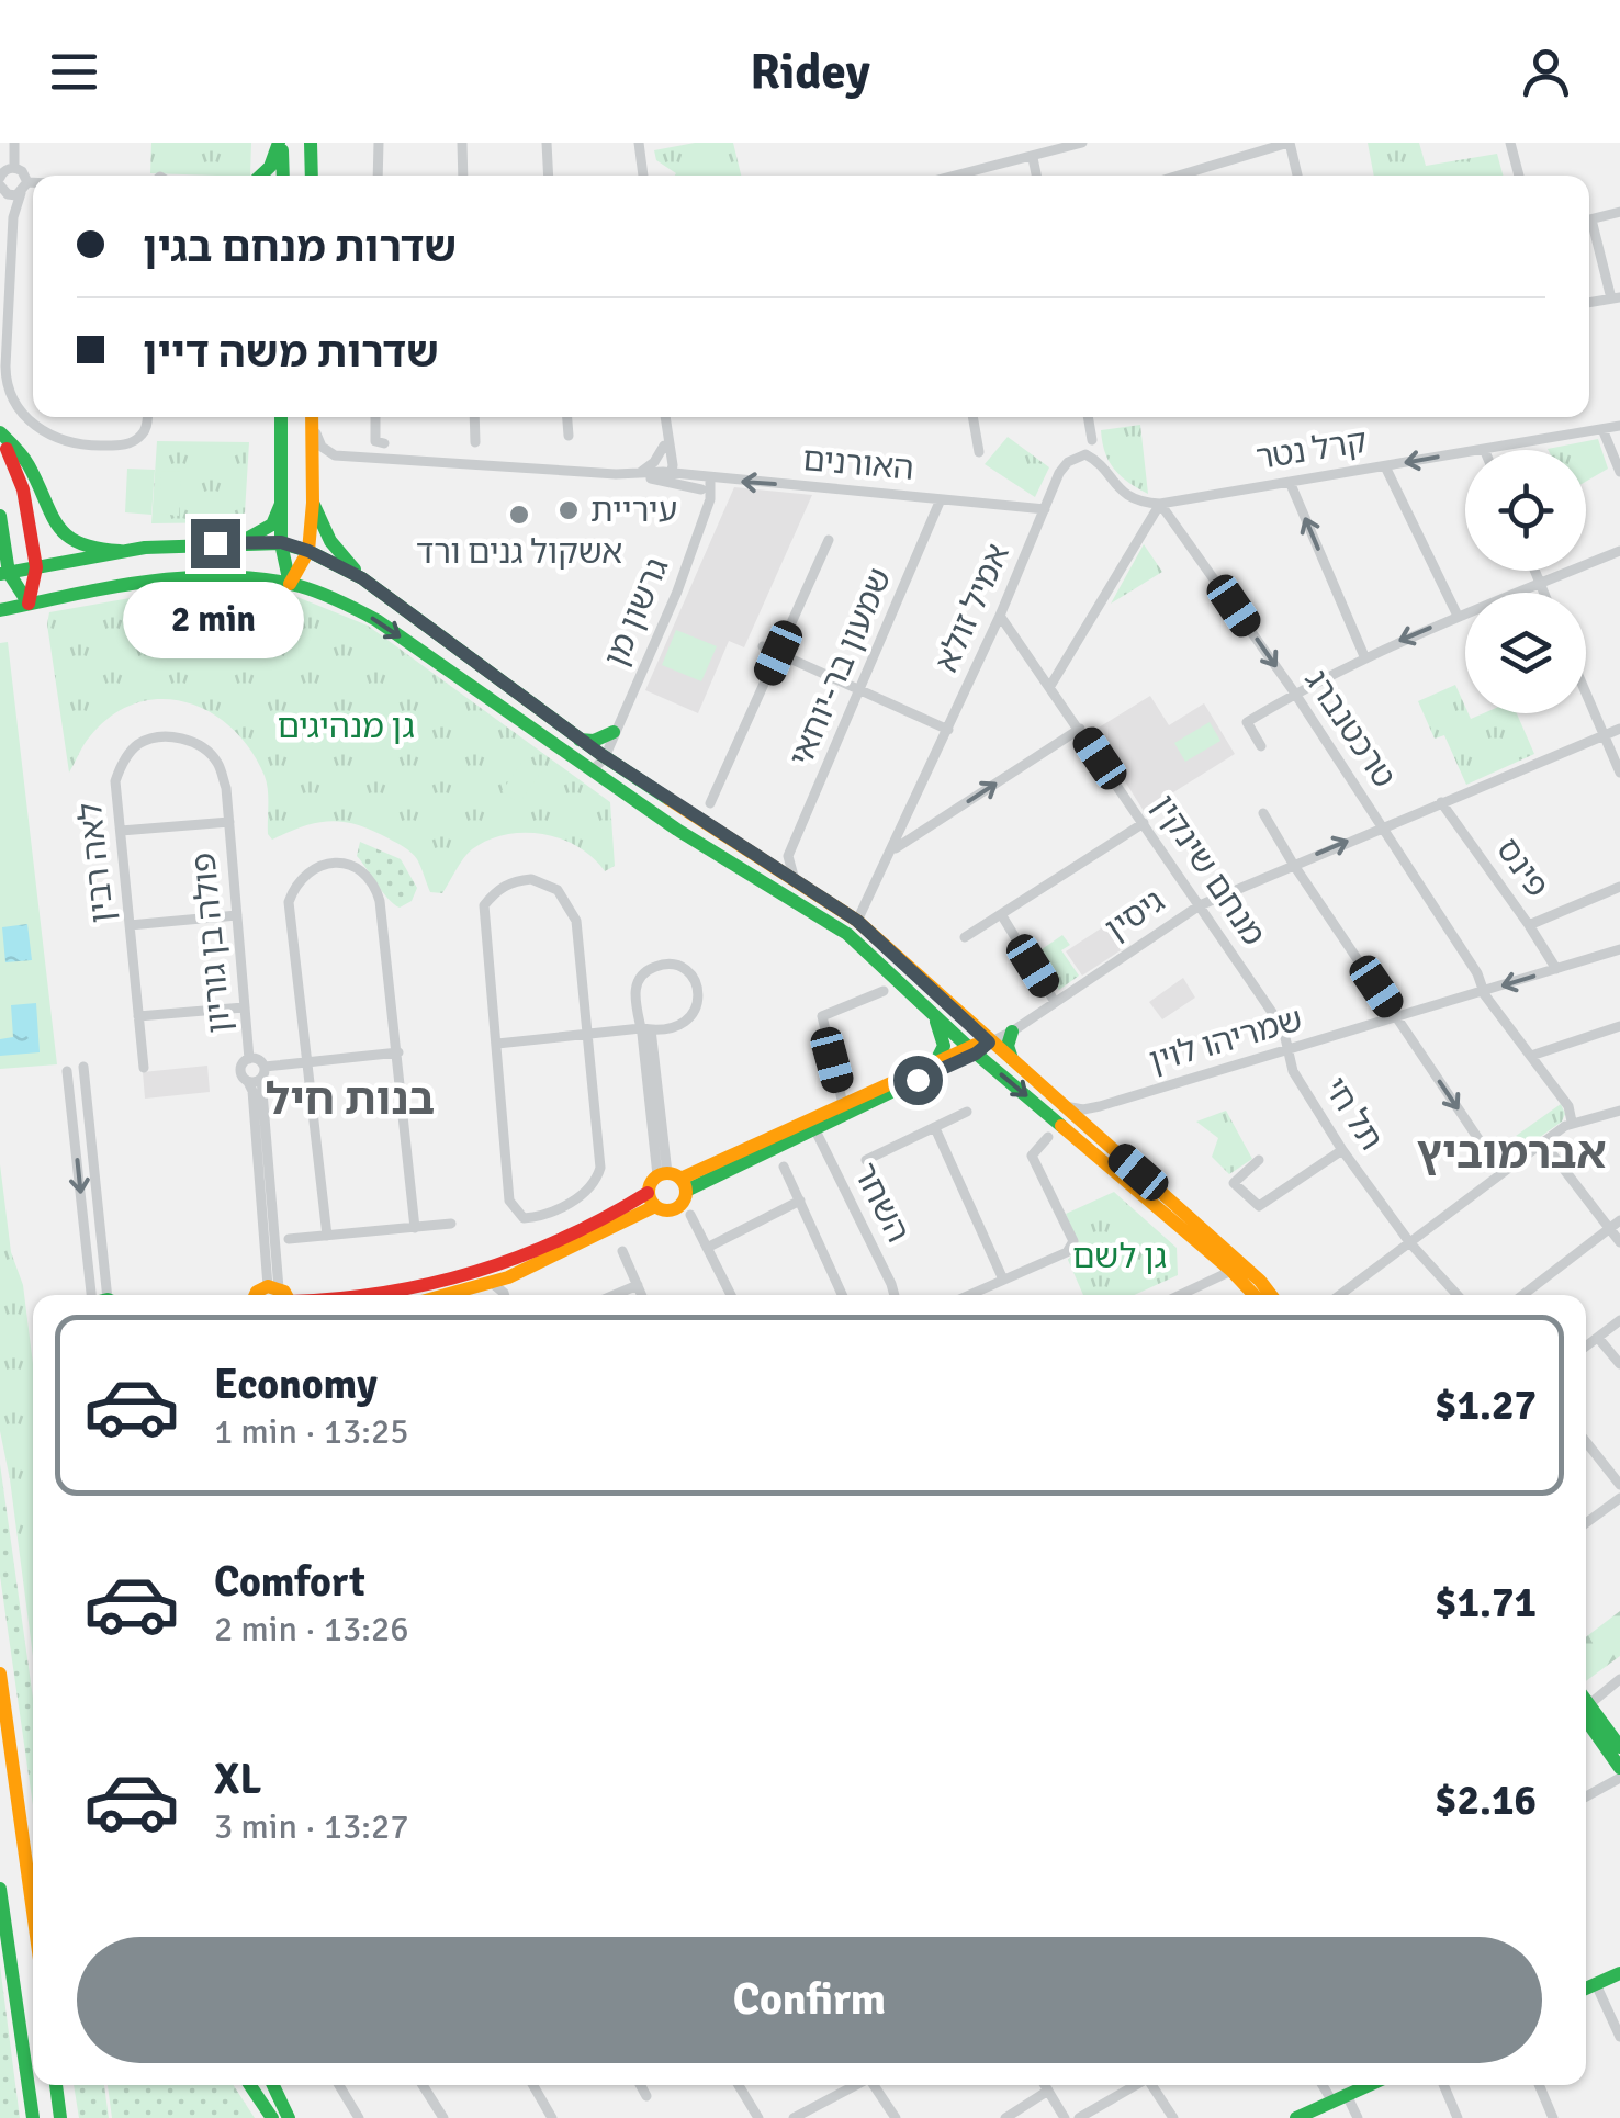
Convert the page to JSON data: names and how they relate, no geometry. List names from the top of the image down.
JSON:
{
  "streets": {
    "street": [
      "קרל נטר",
      "האורנים",
      "אמיל זולא",
      "גרשון מן",
      "שמעון בר-יוחאי",
      "טרכטנברג",
      "לאה רבין",
      "פינס",
      "מנחם שינקין",
      "גיסין",
      "פולה בן גוריון",
      "שמריהו לוין",
      "תל חי",
      "השחר"
    ]
  },
  "crossings": [
    ["קרל נטר", "אמיל זולא"],
    ["קרל נטר", "טרכטנברג"],
    ["האורנים", "אמיל זולא"],
    ["האורנים", "גרשון מן"],
    ["האורנים", "שמעון בר-יוחאי"],
    ["אמיל זולא", "טרכטנברג"],
    ["אמיל זולא", "מנחם שינקין"],
    ["טרכטנברג", "גיסין"],
    ["טרכטנברג", "שמריהו לוין"],
    ["לאה רבין", "פולה בן גוריון"],
    ["פינס", "גיסין"],
    ["פינס", "שמריהו לוין"],
    ["מנחם שינקין", "גיסין"],
    ["מנחם שינקין", "שמריהו לוין"],
    ["מנחם שינקין", "תל חי"],
    ["שמריהו לוין", "תל חי"]
  ],
  "one_way": ["האורנים"],
  "districts": ["בנות חיל", "אברמוביץ"],
  "parks": ["גן מנהיגים", "גן לשם"],
  "places": ["עיריית", "אשקול גנים ורד"],
  "page": {
    "header": "Ridey",
    "banner": ["שדרות מנחם בגין", "שדרות משה דיין"],
    "bubble": "2 min",
    "list": [
      {
        "name": "Economy",
        "note": "1 min · 13:25",
        "value": "$1.27"
      },
      {
        "name": "Comfort",
        "note": "2 min · 13:26",
        "value": "$1.71"
      },
      {
        "name": "XL",
        "note": "3 min · 13:27",
        "value": "$2.16"
      }
    ],
    "buttons": "Confirm"
  }
}
